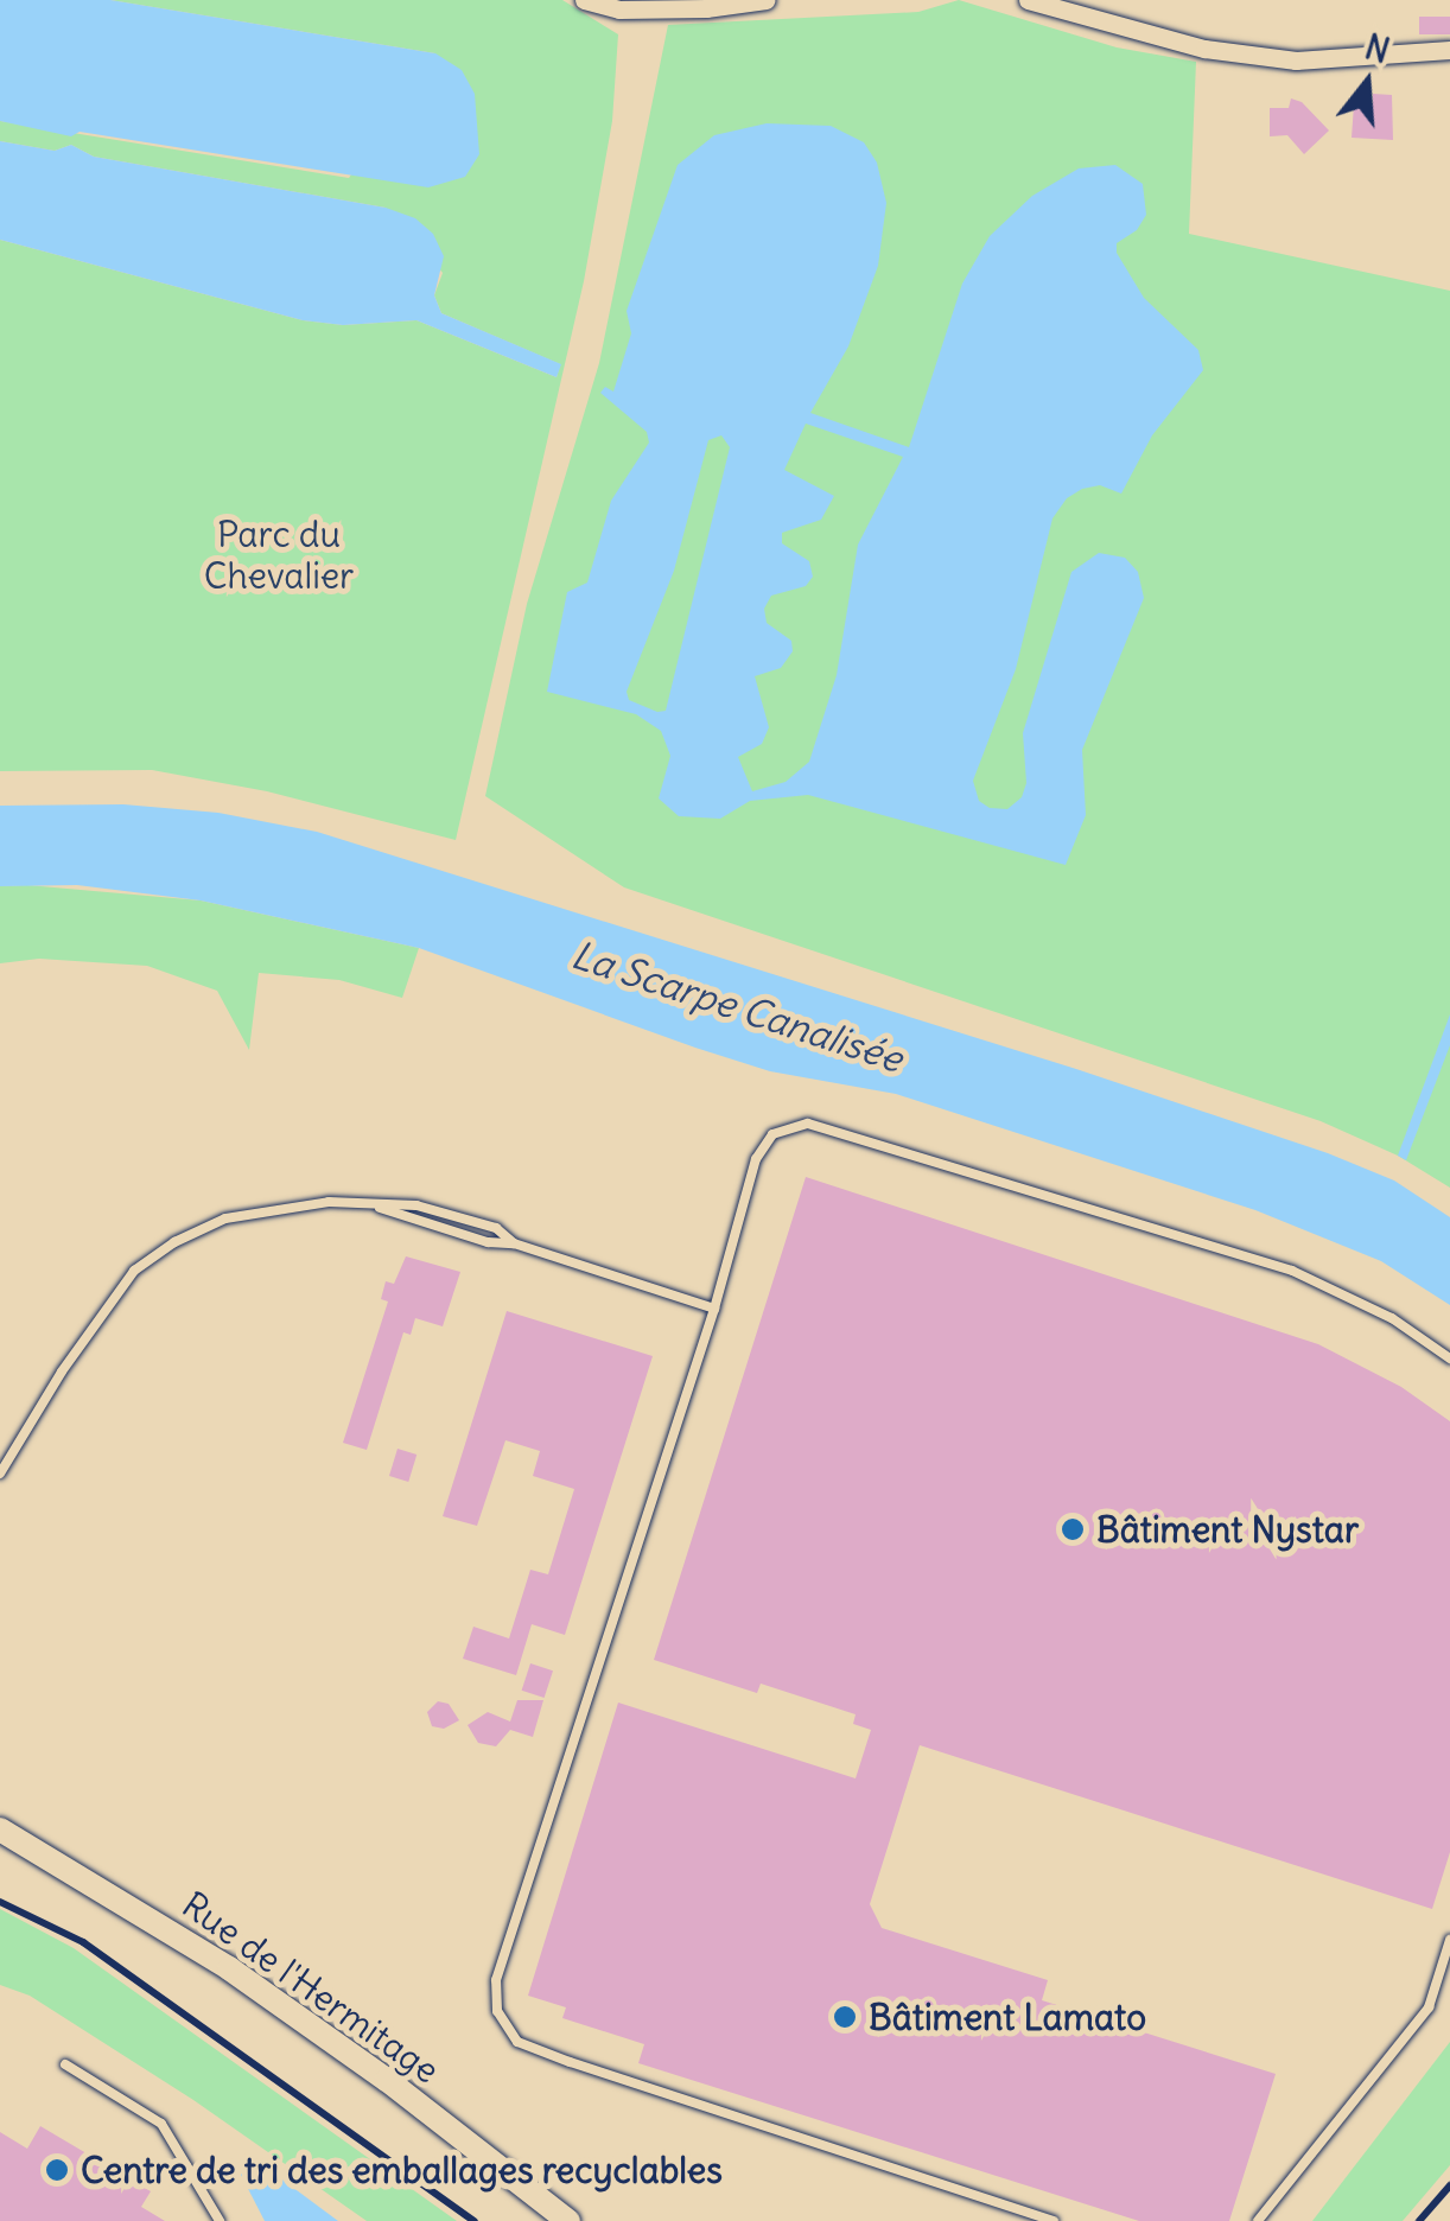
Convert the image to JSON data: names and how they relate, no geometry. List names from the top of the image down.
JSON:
{
  "streets": {
    "street": ["Rue de l'Hermitage"]
  },
  "water": ["La Scarpe Canalisée"],
  "parks": ["Parc du Chevalier"],
  "places": ["Bâtiment Nystar", "Bâtiment Lamato", "Centre de tri des emballages recyclables"],
  "north": "top"
}
